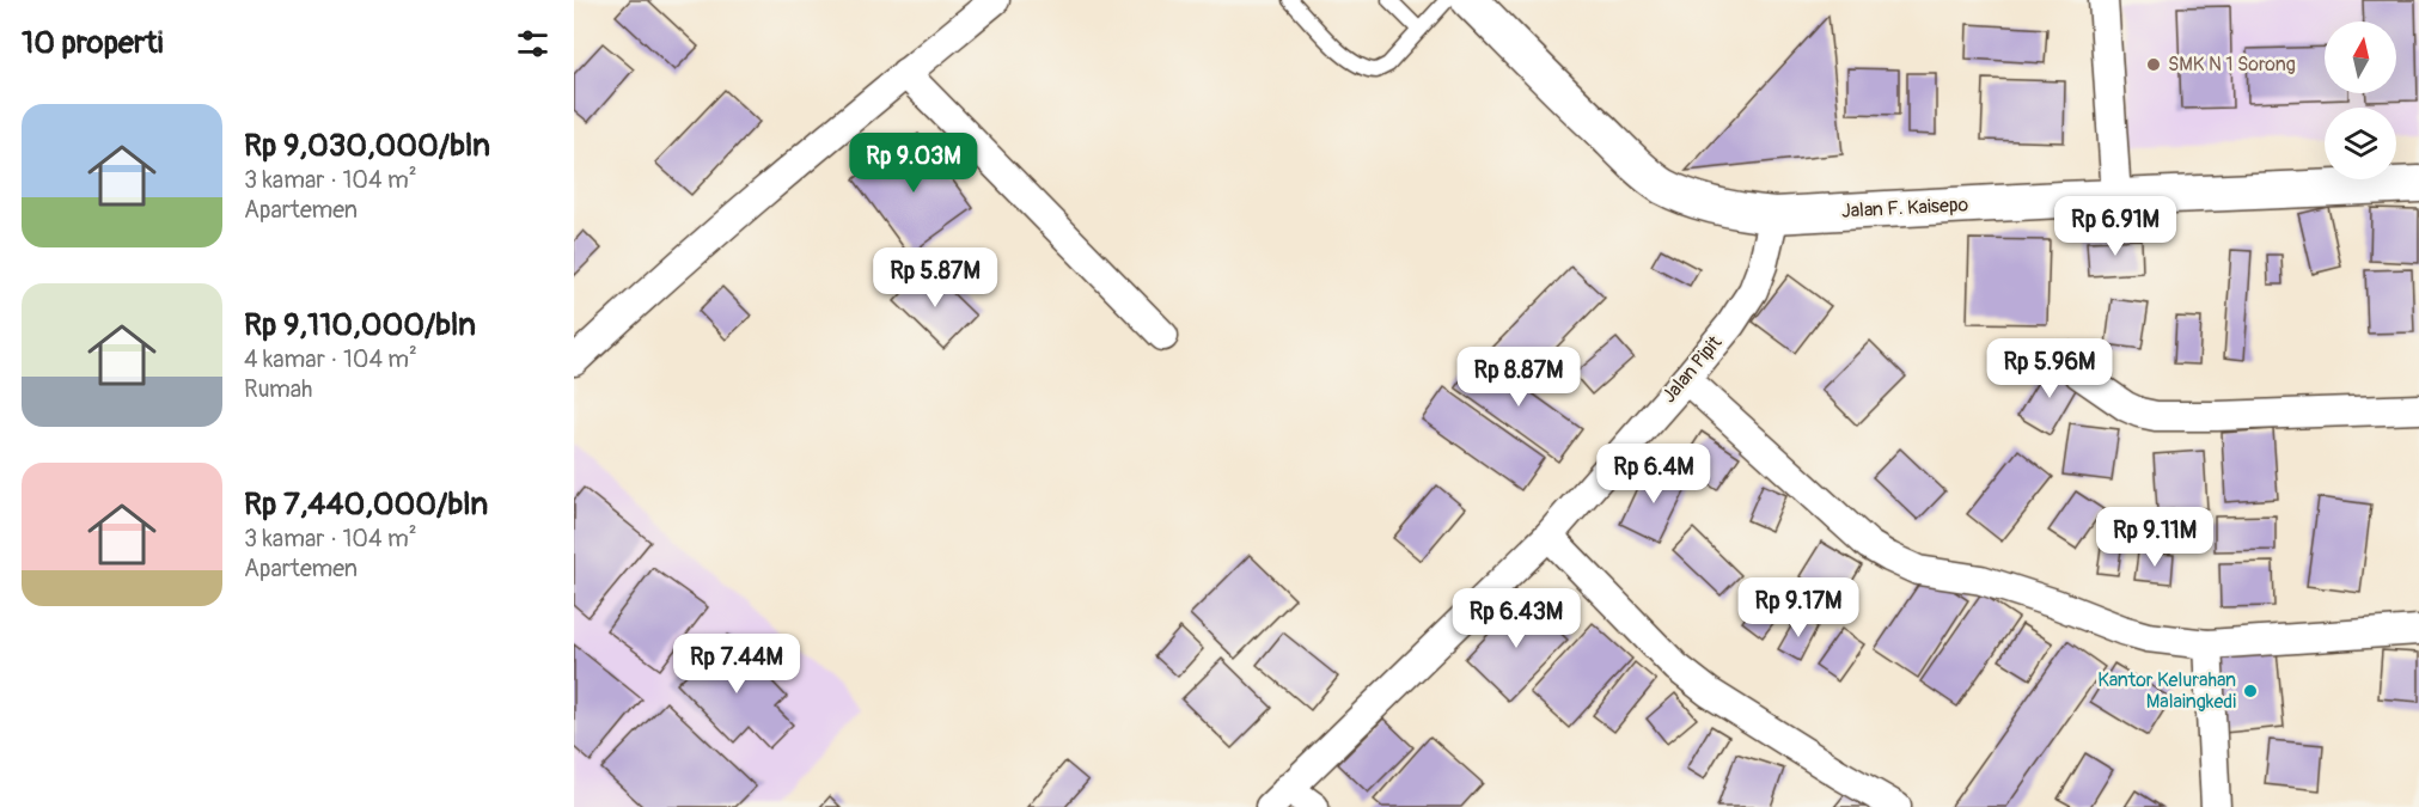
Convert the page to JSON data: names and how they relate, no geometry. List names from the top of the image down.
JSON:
{
  "streets": {
    "street": ["Jalan F. Kaisepo", "Jalan Pipit"]
  },
  "crossings": [
    ["Jalan F. Kaisepo", "Jalan Pipit"]
  ],
  "places": ["SMK N 1 Sorong", "Kantor Kelurahan Malaingkedi"],
  "north": "top",
  "page": {
    "heading": "10 properti",
    "list": [
      {
        "name": "Rp 9,030,000/bln",
        "note": "3 kamar · 104 m² · Apartemen"
      },
      {
        "name": "Rp 9,110,000/bln",
        "note": "4 kamar · 104 m² · Rumah"
      },
      {
        "name": "Rp 7,440,000/bln",
        "note": "3 kamar · 104 m² · Apartemen"
      }
    ],
    "price": [
      "Rp 9.03M",
      "Rp 6.91M",
      "Rp 5.87M",
      "Rp 5.96M",
      "Rp 8.87M",
      "Rp 6.4M",
      "Rp 9.11M",
      "Rp 9.17M",
      "Rp 6.43M",
      "Rp 7.44M"
    ]
  }
}
